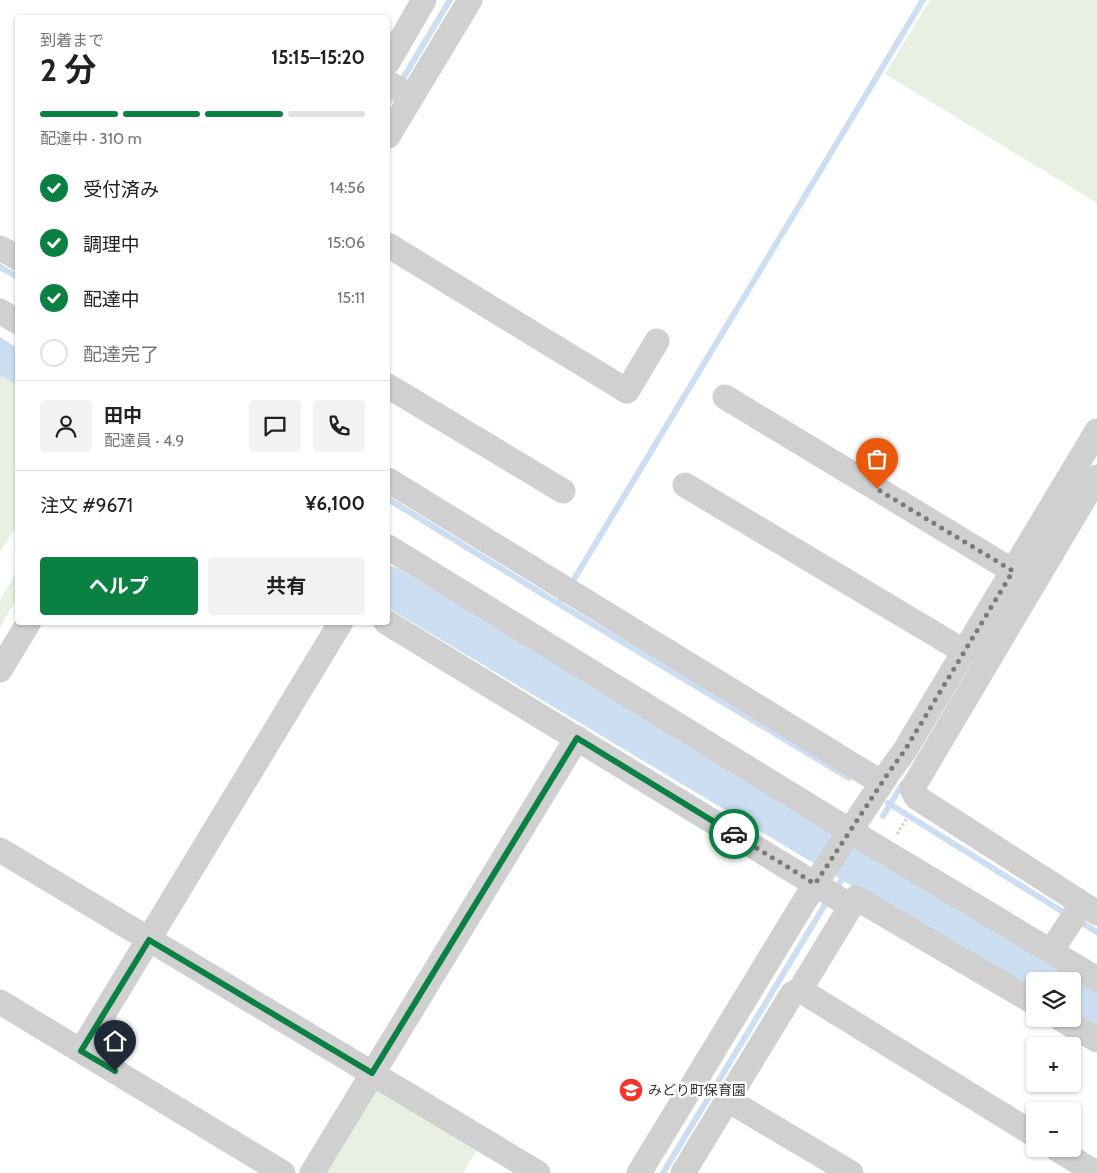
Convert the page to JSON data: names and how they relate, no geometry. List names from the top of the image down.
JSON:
{
  "places": {
    "school or university": ["みどり町保育園"]
  },
  "page": {
    "heading": ["2 分", "到着まで", "15:15–15:20"],
    "panel": [
      "田中",
      "配達員 · 4.9",
      "注文 #9671",
      "¥6,100"
    ],
    "bar": "配達中 · 310 m",
    "list": [
      ["受付済み", "14:56"],
      ["調理中", "15:06"],
      ["配達中", "15:11"],
      "配達完了"
    ],
    "buttons": ["ヘルプ", "共有"],
    "map_buttons": ["+", "−"]
  }
}
